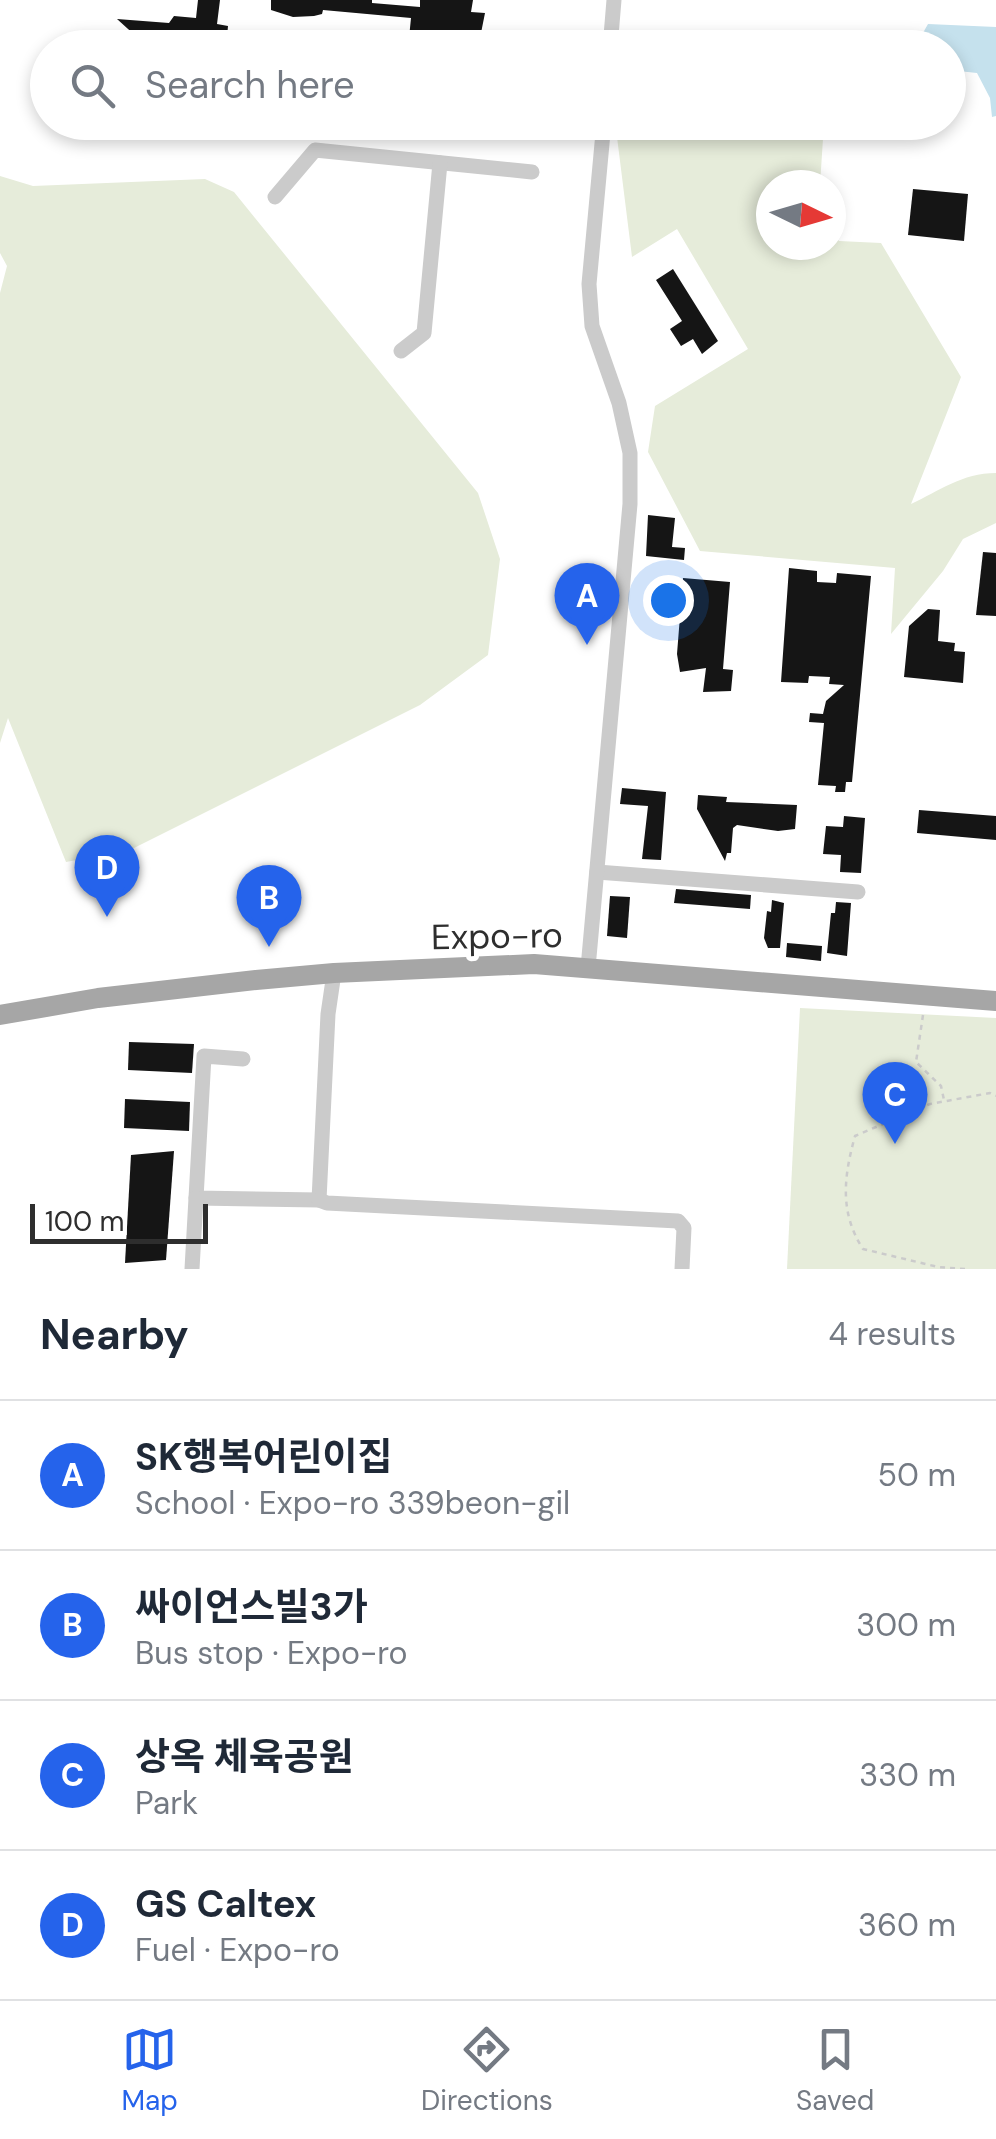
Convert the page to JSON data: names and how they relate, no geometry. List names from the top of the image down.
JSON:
{
  "streets": {
    "main road": ["Expo-ro"]
  },
  "scale_bar": "100 m",
  "north": "right",
  "page": {
    "search": "Search here",
    "pins": [
      "A",
      "D",
      "B",
      "C"
    ],
    "scale": "100 m",
    "heading": ["Nearby", "4 results"],
    "list": [
      {
        "mark": "A",
        "name": "SK행복어린이집",
        "note": "School · Expo-ro 339beon-gil",
        "value": "50 m"
      },
      {
        "mark": "B",
        "name": "싸이언스빌3가",
        "note": "Bus stop · Expo-ro",
        "value": "300 m"
      },
      {
        "mark": "C",
        "name": "상옥 체육공원",
        "note": "Park",
        "value": "330 m"
      },
      {
        "mark": "D",
        "name": "GS Caltex",
        "note": "Fuel · Expo-ro",
        "value": "360 m"
      }
    ],
    "nav": ["Map", "Directions", "Saved"]
  }
}
